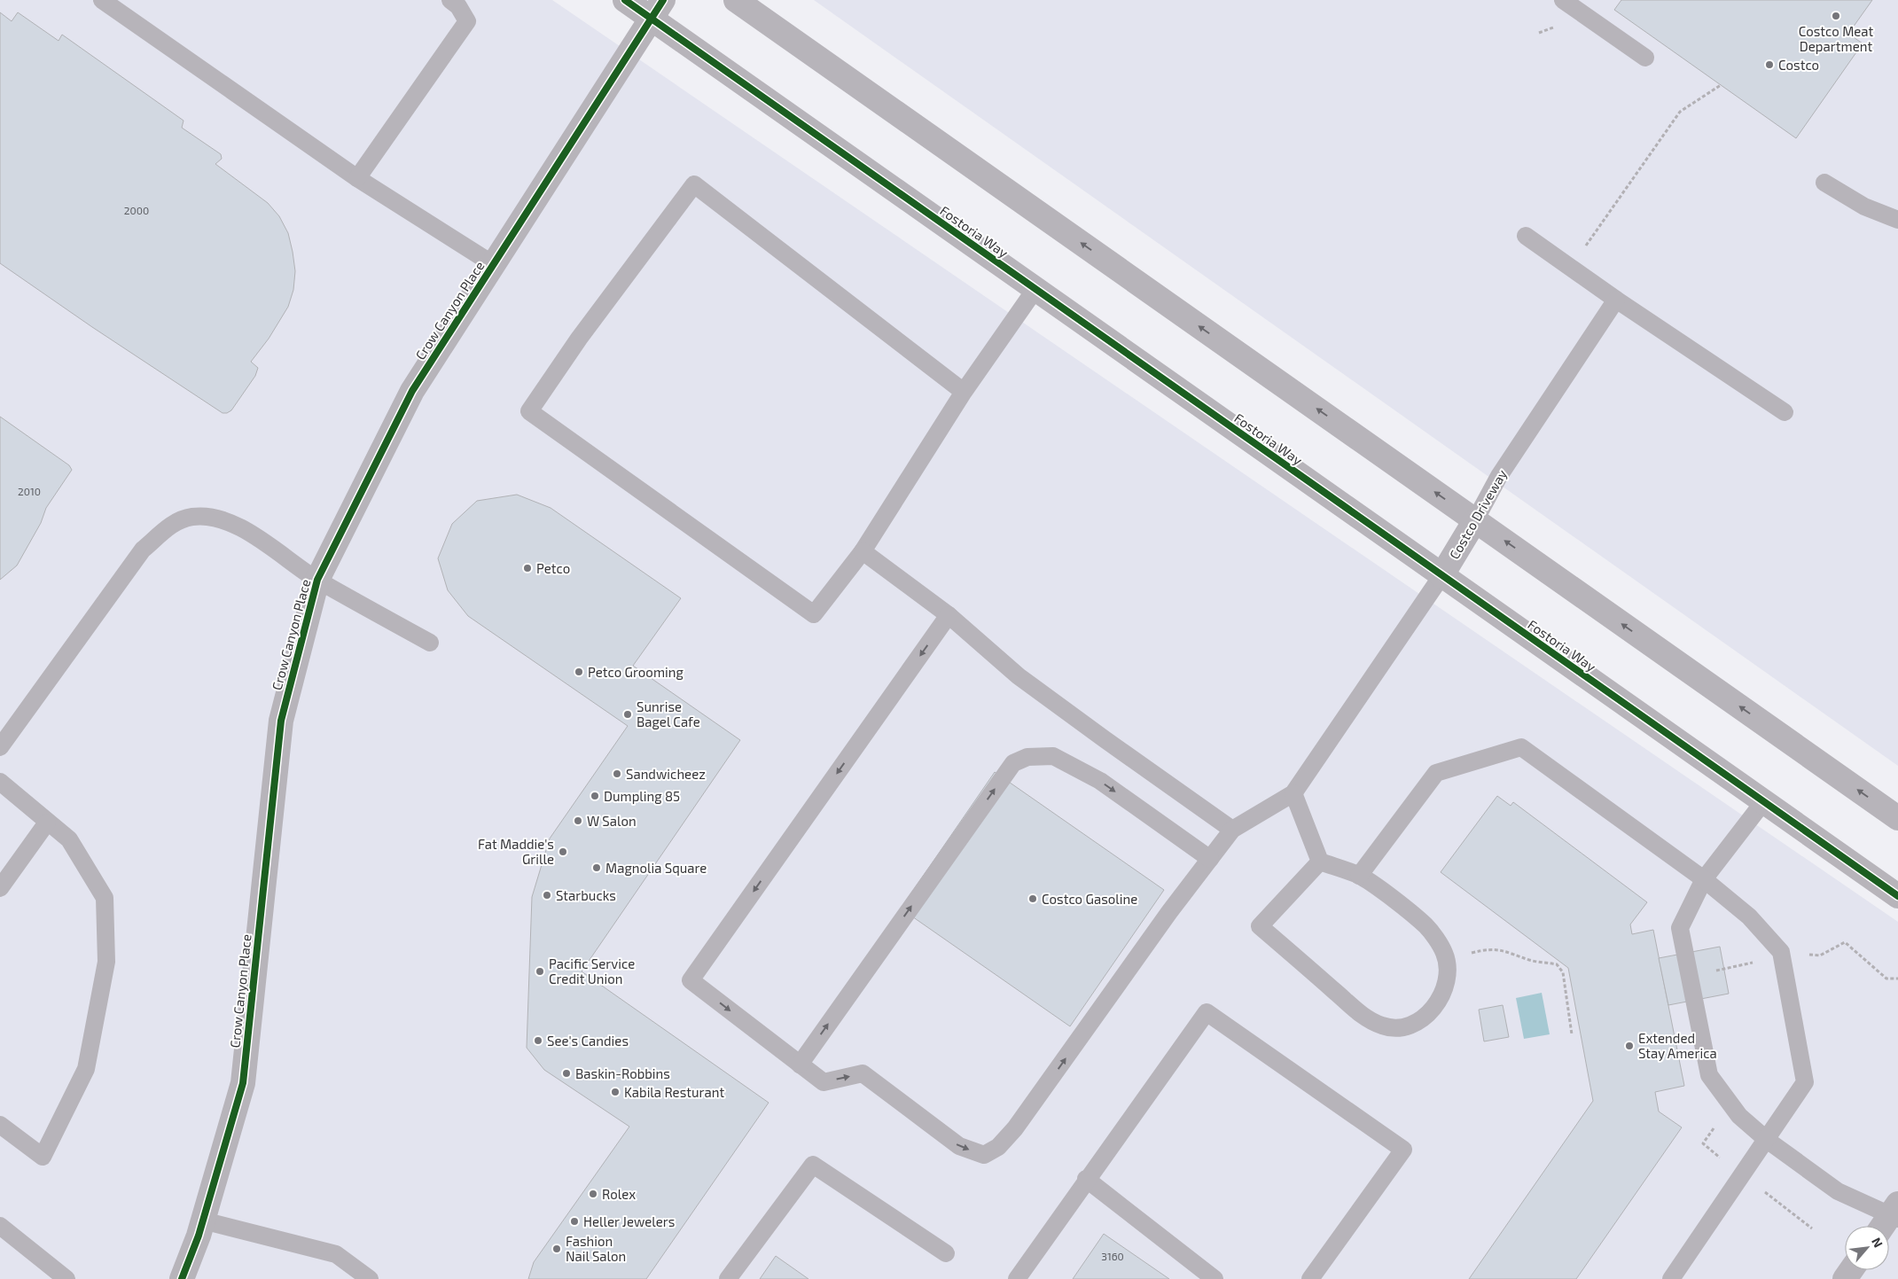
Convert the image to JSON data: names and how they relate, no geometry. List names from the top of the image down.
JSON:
{
  "streets": {
    "street": ["Fostoria Way", "Crow Canyon Place", "Costco Driveway"]
  },
  "crossings": [
    ["Fostoria Way", "Crow Canyon Place"],
    ["Fostoria Way", "Costco Driveway"]
  ],
  "places": [
    "Costco Meat Department",
    "Costco",
    "Petco",
    "Petco Grooming",
    "Sunrise Bagel Cafe",
    "Sandwicheez",
    "Dumpling 85",
    "W Salon",
    "Fat Maddie's Grille",
    "Magnolia Square",
    "Starbucks",
    "Costco Gasoline",
    "Pacific Service Credit Union",
    "See's Candies",
    "Extended Stay America",
    "Baskin-Robbins",
    "Kabila Resturant",
    "Rolex",
    "Heller Jewelers",
    "Fashion Nail Salon"
  ],
  "house_numbers": ["2000", "2010", "3160"],
  "north": "top right"
}
